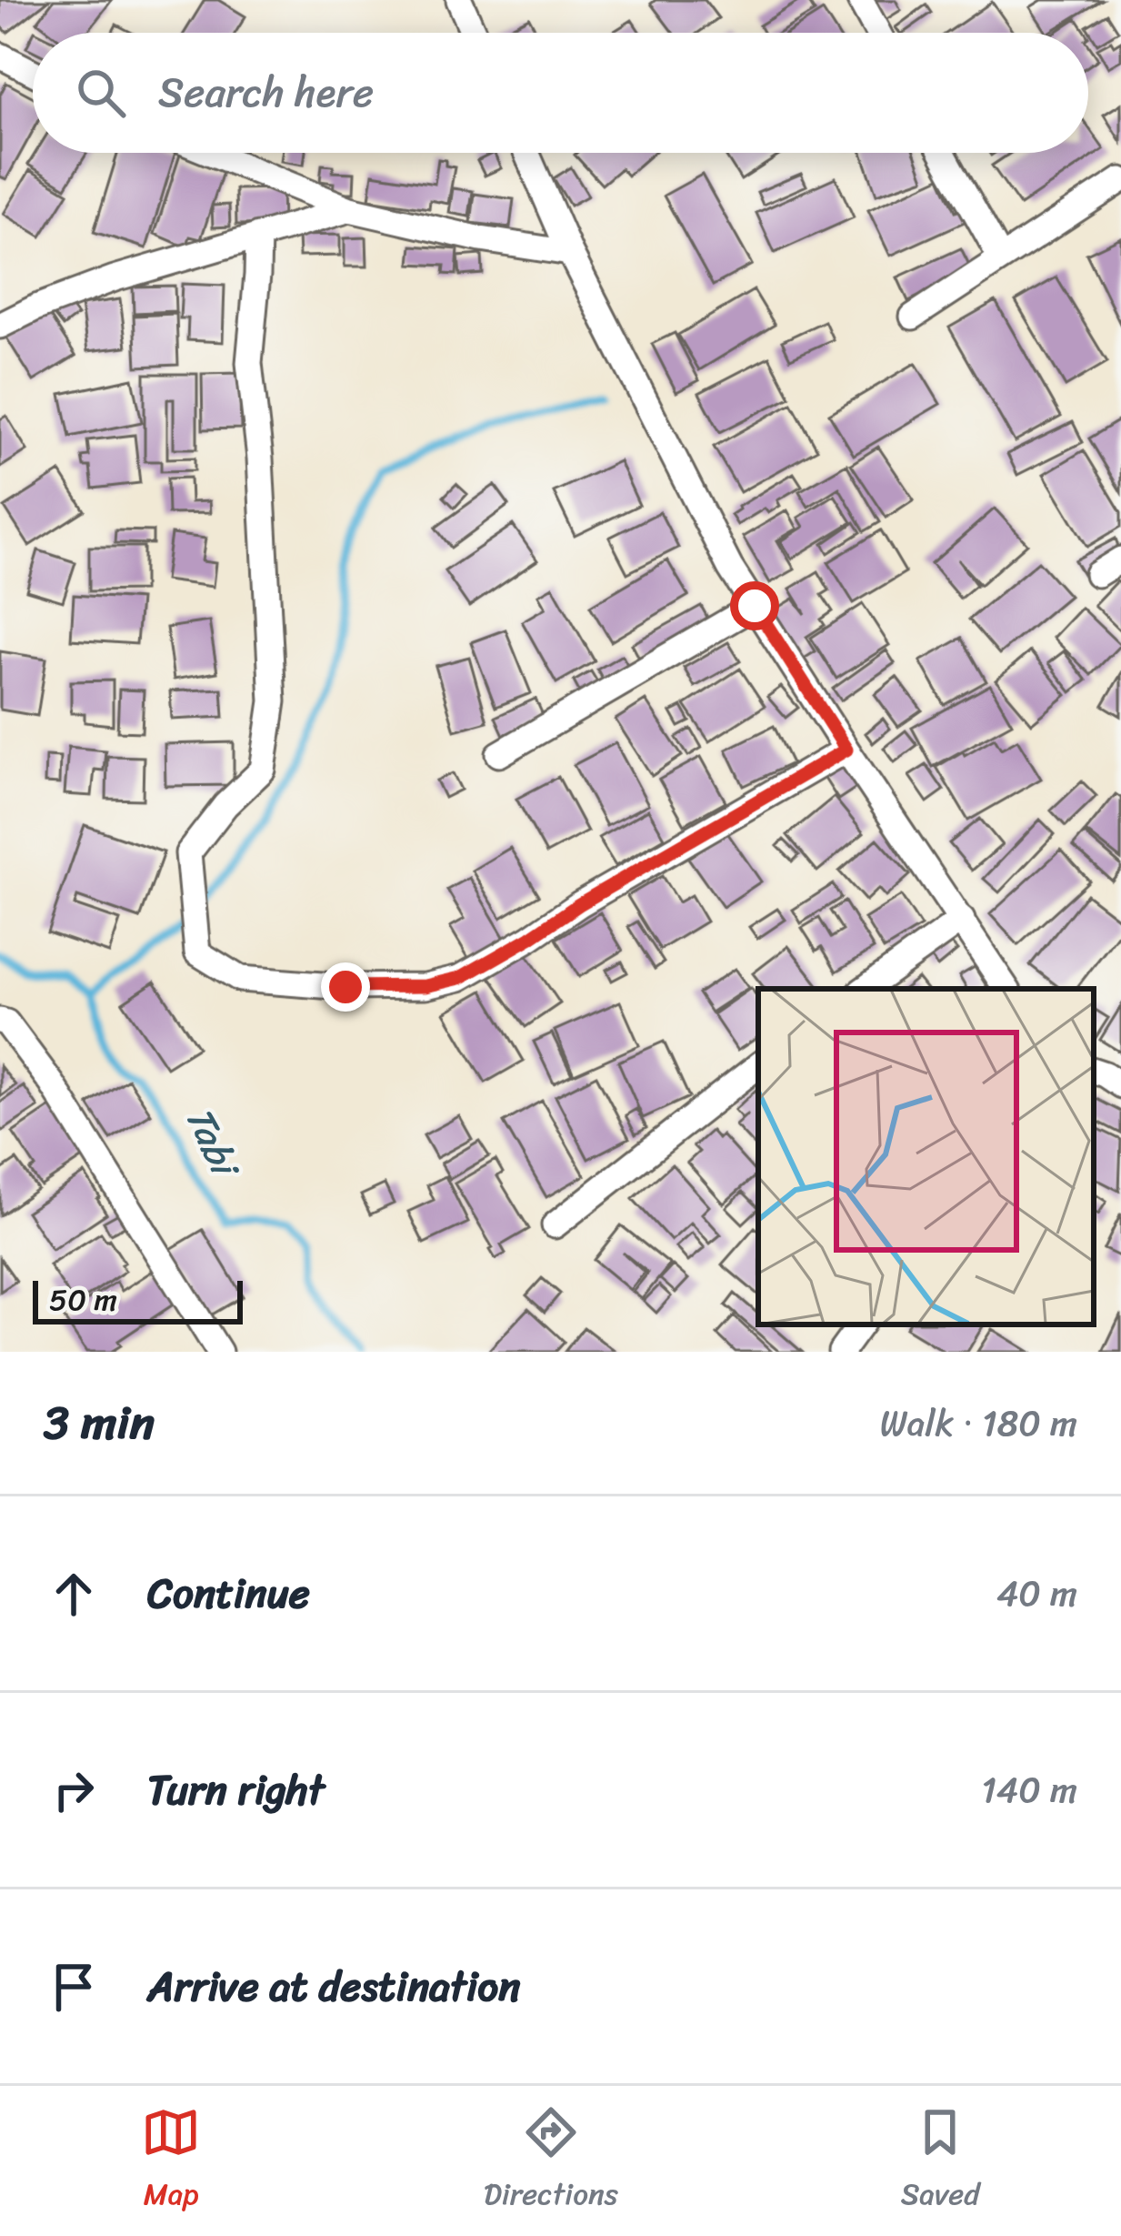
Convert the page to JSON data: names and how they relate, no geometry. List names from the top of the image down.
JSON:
{
  "water": ["Tabi"],
  "scale_bar": "50 m",
  "page": {
    "search": "Search here",
    "scale": "50 m",
    "heading": ["3 min", "Walk · 180 m"],
    "list": [
      ["Continue", "40 m"],
      ["Turn right", "140 m"],
      "Arrive at destination"
    ],
    "nav": ["Map", "Directions", "Saved"]
  }
}
